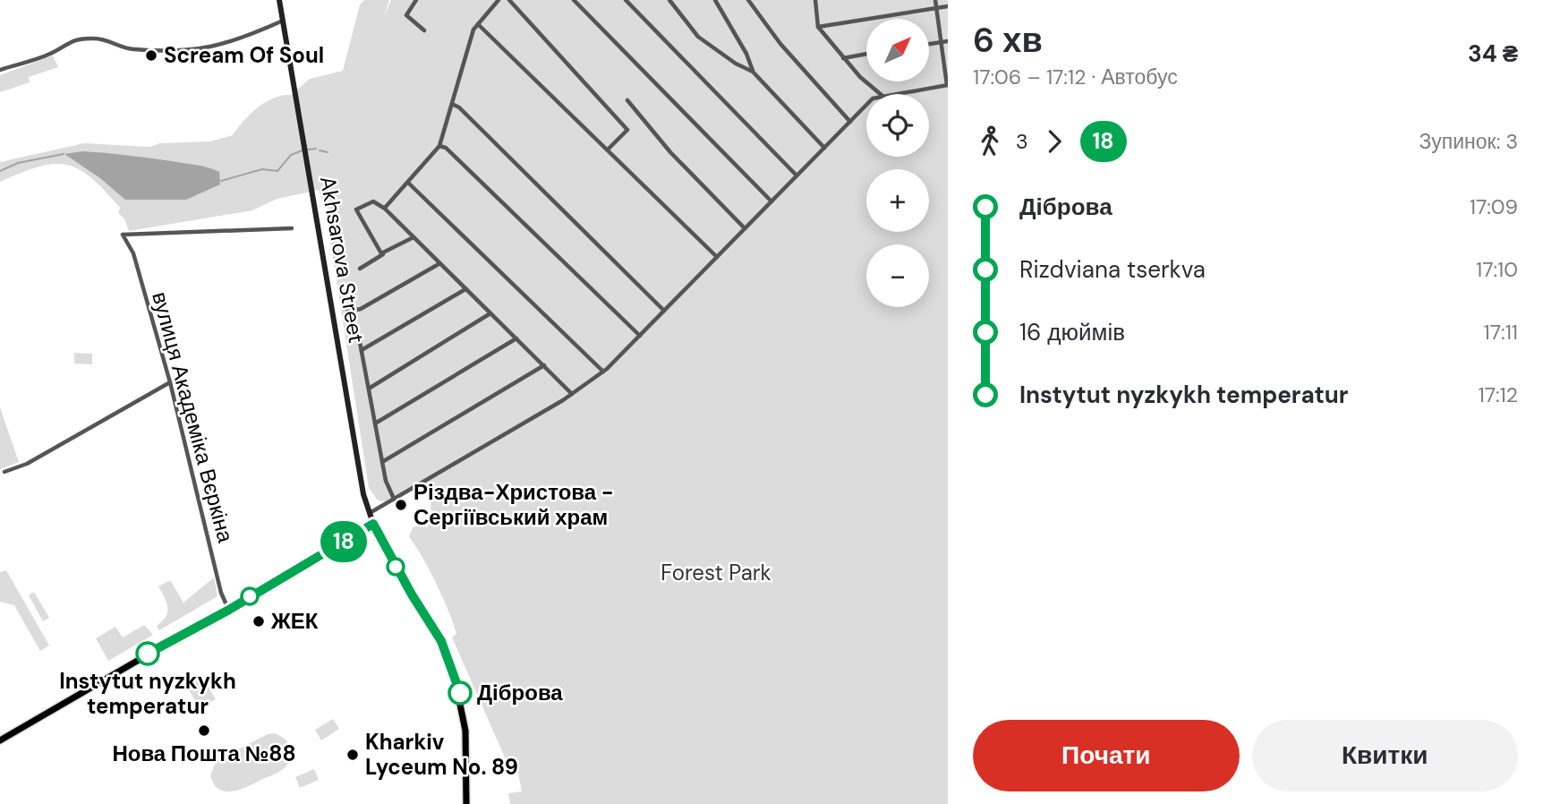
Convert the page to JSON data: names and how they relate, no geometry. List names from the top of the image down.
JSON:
{
  "streets": {
    "main road": ["Akhsarova Street"],
    "street": ["вулиця Академіка Вєркіна"]
  },
  "parks": ["Forest Park"],
  "places": [
    "Scream Of Soul",
    "Різдва-Христова - Сергіївський храм",
    "ЖЕК",
    "Instytut nyzkykh temperatur",
    "Діброва",
    "Нова Пошта №88",
    "Kharkiv Lyceum No. 89"
  ],
  "lines": ["bus line 18"],
  "north": "top right",
  "page": {
    "on_map": "18",
    "heading": ["6 хв", "17:06 – 17:12 · Автобус", "34 ₴"],
    "map_buttons": ["+", "−"],
    "legs": ["3", "18", "Зупинок: 3"],
    "list": [
      {
        "name": "Діброва",
        "value": "17:09"
      },
      {
        "name": "Rizdviana tserkva",
        "value": "17:10"
      },
      {
        "name": "16 дюймів",
        "value": "17:11"
      },
      {
        "name": "Instytut nyzkykh temperatur",
        "value": "17:12"
      }
    ],
    "buttons": ["Почати", "Квитки"]
  }
}
